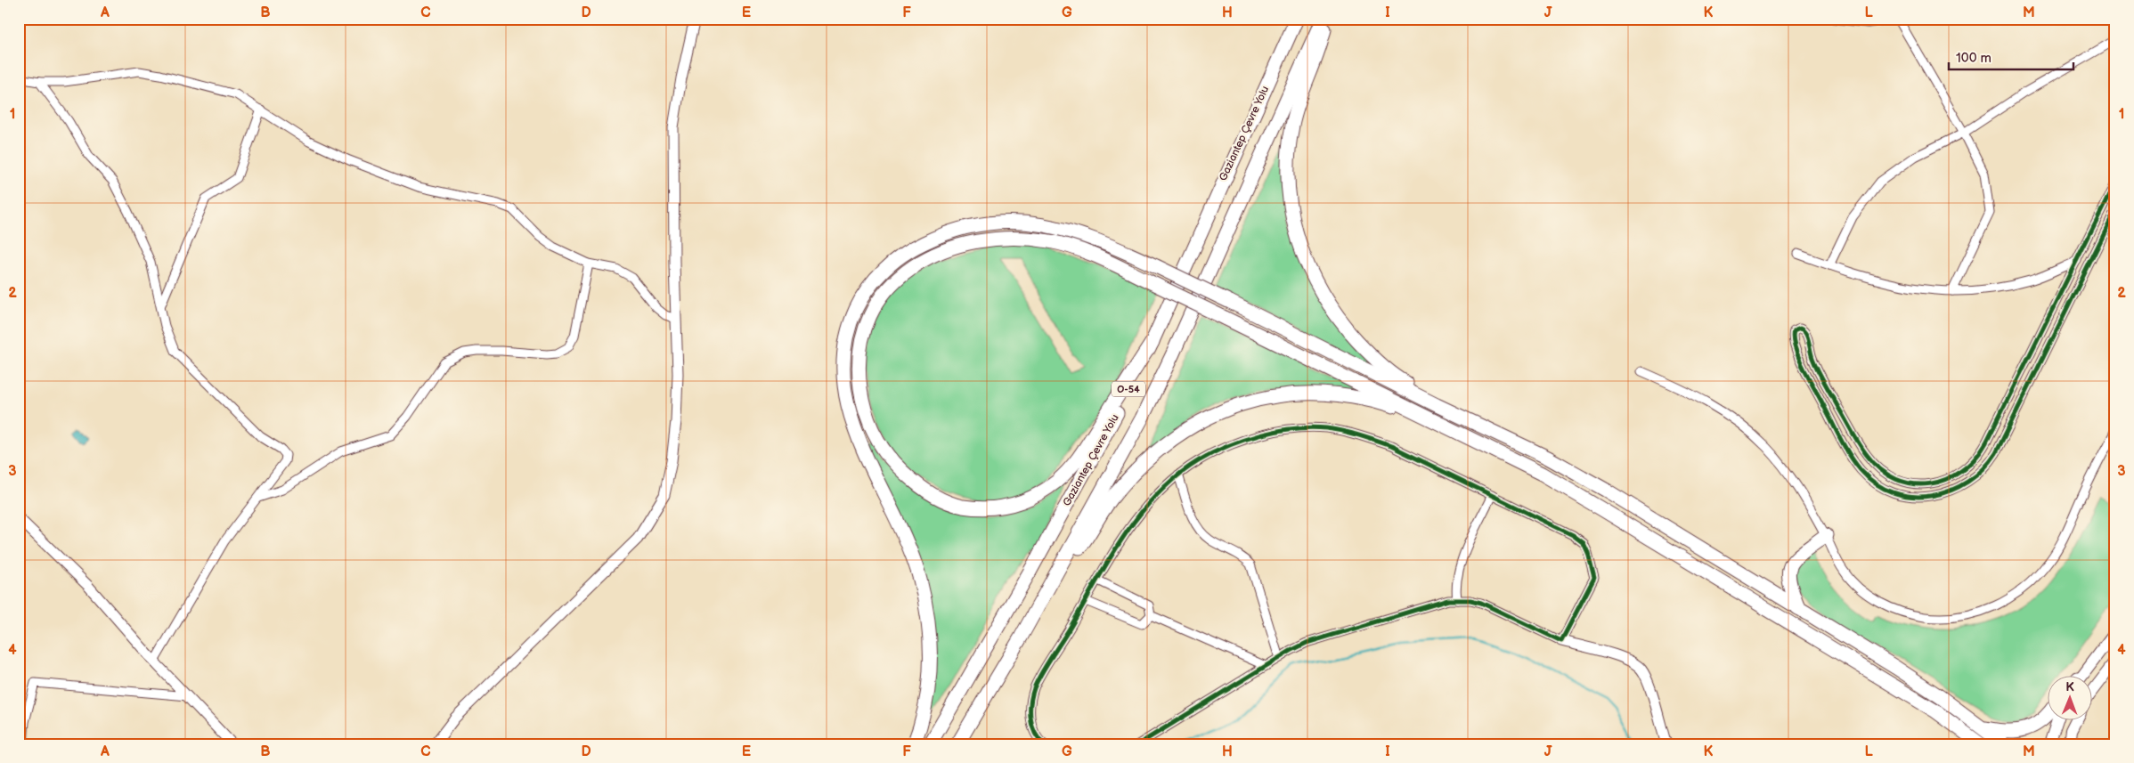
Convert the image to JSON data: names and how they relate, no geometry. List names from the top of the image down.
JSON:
{
  "streets": {
    "highway": ["Gaziantep Çevre Yolu", "O-54"]
  },
  "scale_bar": "100 m",
  "north": "top",
  "grid": {
    "columns": [
      "A",
      "B",
      "C",
      "D",
      "E",
      "F",
      "G",
      "H",
      "I",
      "J",
      "K",
      "L",
      "M"
    ],
    "rows": [
      "1",
      "2",
      "3",
      "4"
    ]
  }
}
